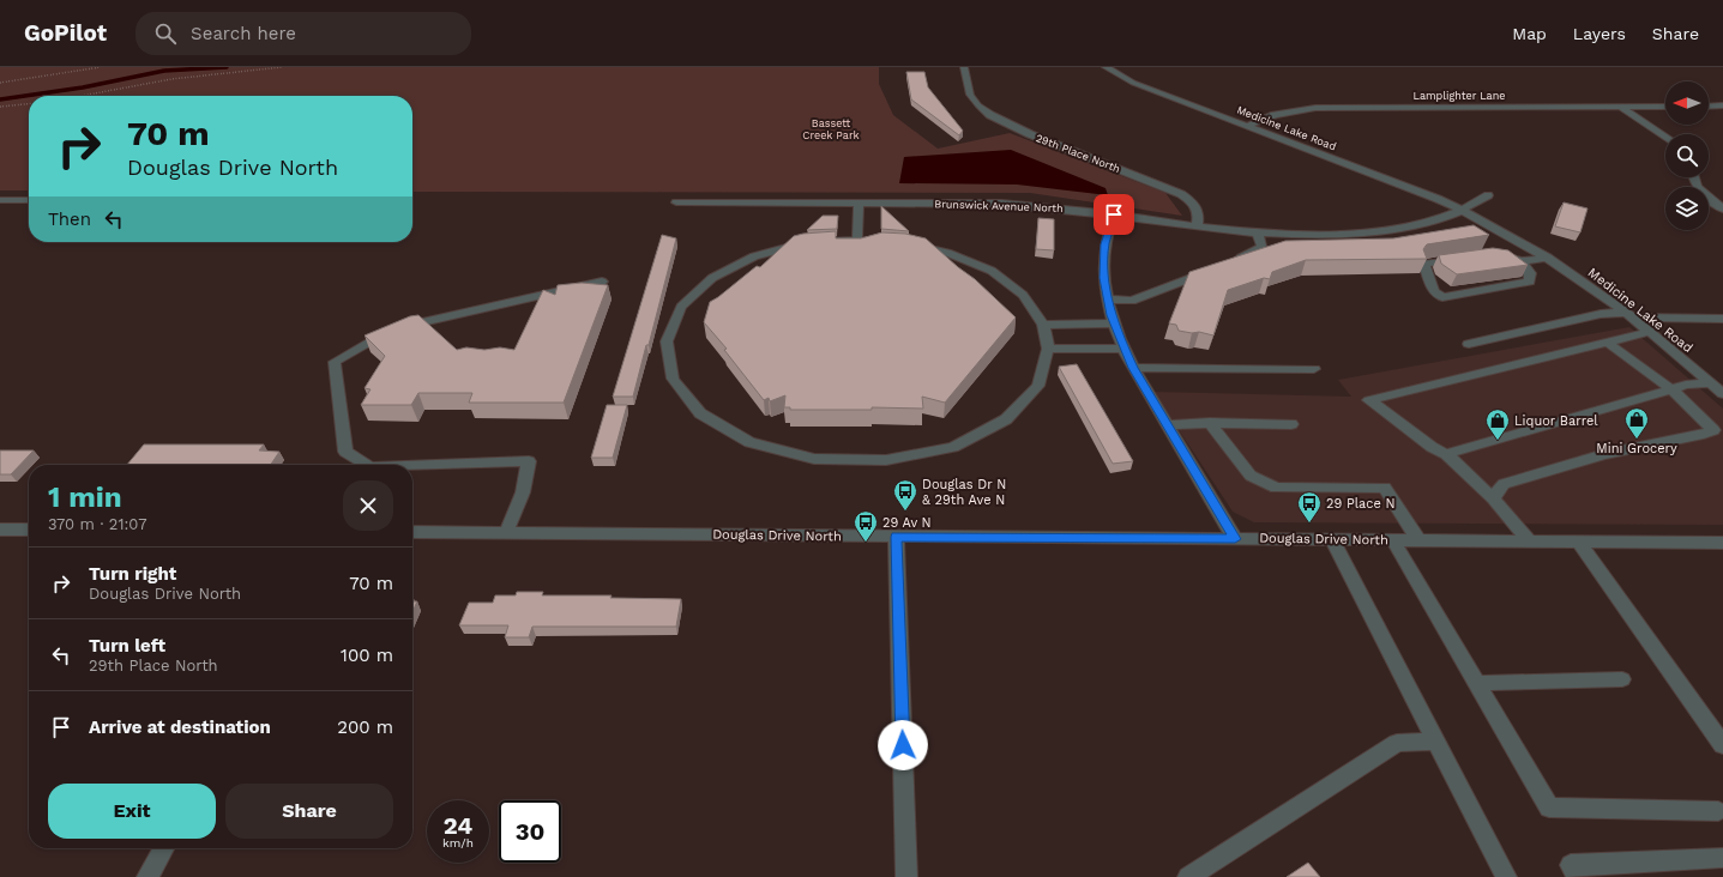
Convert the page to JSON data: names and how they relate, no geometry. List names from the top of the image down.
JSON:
{
  "streets": {
    "street": [
      "Lamplighter Lane",
      "Medicine Lake Road",
      "29th Place North",
      "Brunswick Avenue North",
      "Douglas Drive North"
    ]
  },
  "crossings": [
    ["Lamplighter Lane", "Medicine Lake Road"],
    ["Medicine Lake Road", "Brunswick Avenue North"],
    ["29th Place North", "Brunswick Avenue North"]
  ],
  "parks": ["Bassett Creek Park"],
  "places": {
    "shop": ["Mini Grocery", "Liquor Barrel"],
    "bus stop": ["Douglas Dr N & 29th Ave N", "29 Place N", "29 Av N"]
  },
  "north": "left",
  "page": {
    "header": "GoPilot",
    "search": "Search here",
    "nav": ["Map", "Layers", "Share"],
    "turn": ["70 m", "Douglas Drive North"],
    "then": "Then",
    "heading": ["1 min", "370 m · 21:07"],
    "list": [
      {
        "name": "Turn right",
        "note": "Douglas Drive North",
        "value": "70 m"
      },
      {
        "name": "Turn left",
        "note": "29th Place North",
        "value": "100 m"
      },
      {
        "name": "Arrive at destination",
        "value": "200 m"
      }
    ],
    "buttons": ["Exit", "Share"],
    "speed": "24 km/h",
    "limit": "30"
  }
}
